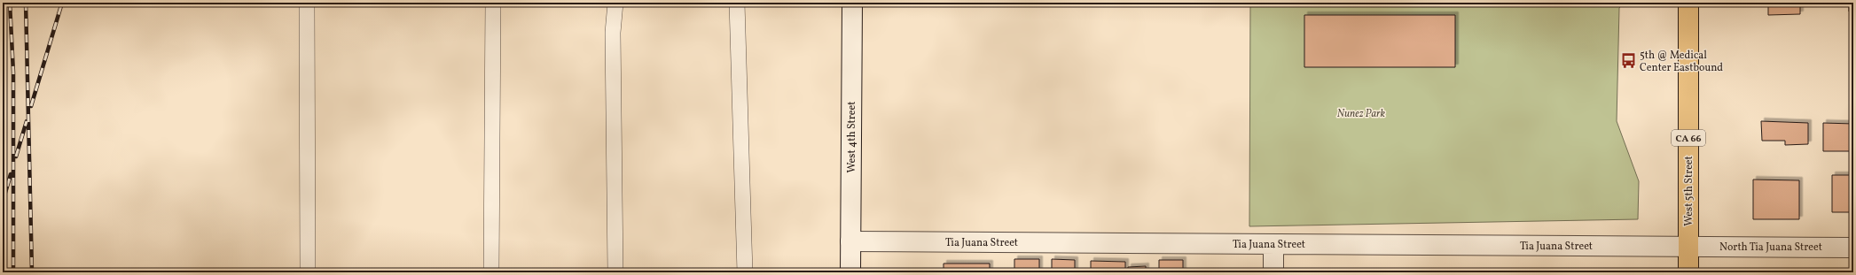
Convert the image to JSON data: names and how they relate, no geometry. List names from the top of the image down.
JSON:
{
  "streets": {
    "main road": ["CA 66", "West 5th Street"],
    "street": ["West 4th Street", "Tia Juana Street", "North Tia Juana Street"]
  },
  "crossings": [
    ["West 4th Street", "Tia Juana Street"],
    ["West 5th Street", "Tia Juana Street"],
    ["West 5th Street", "North Tia Juana Street"],
    ["Tia Juana Street", "North Tia Juana Street"]
  ],
  "parks": ["Nunez Park"],
  "places": {
    "bus stop": ["5th @ Medical Center Eastbound"]
  }
}
